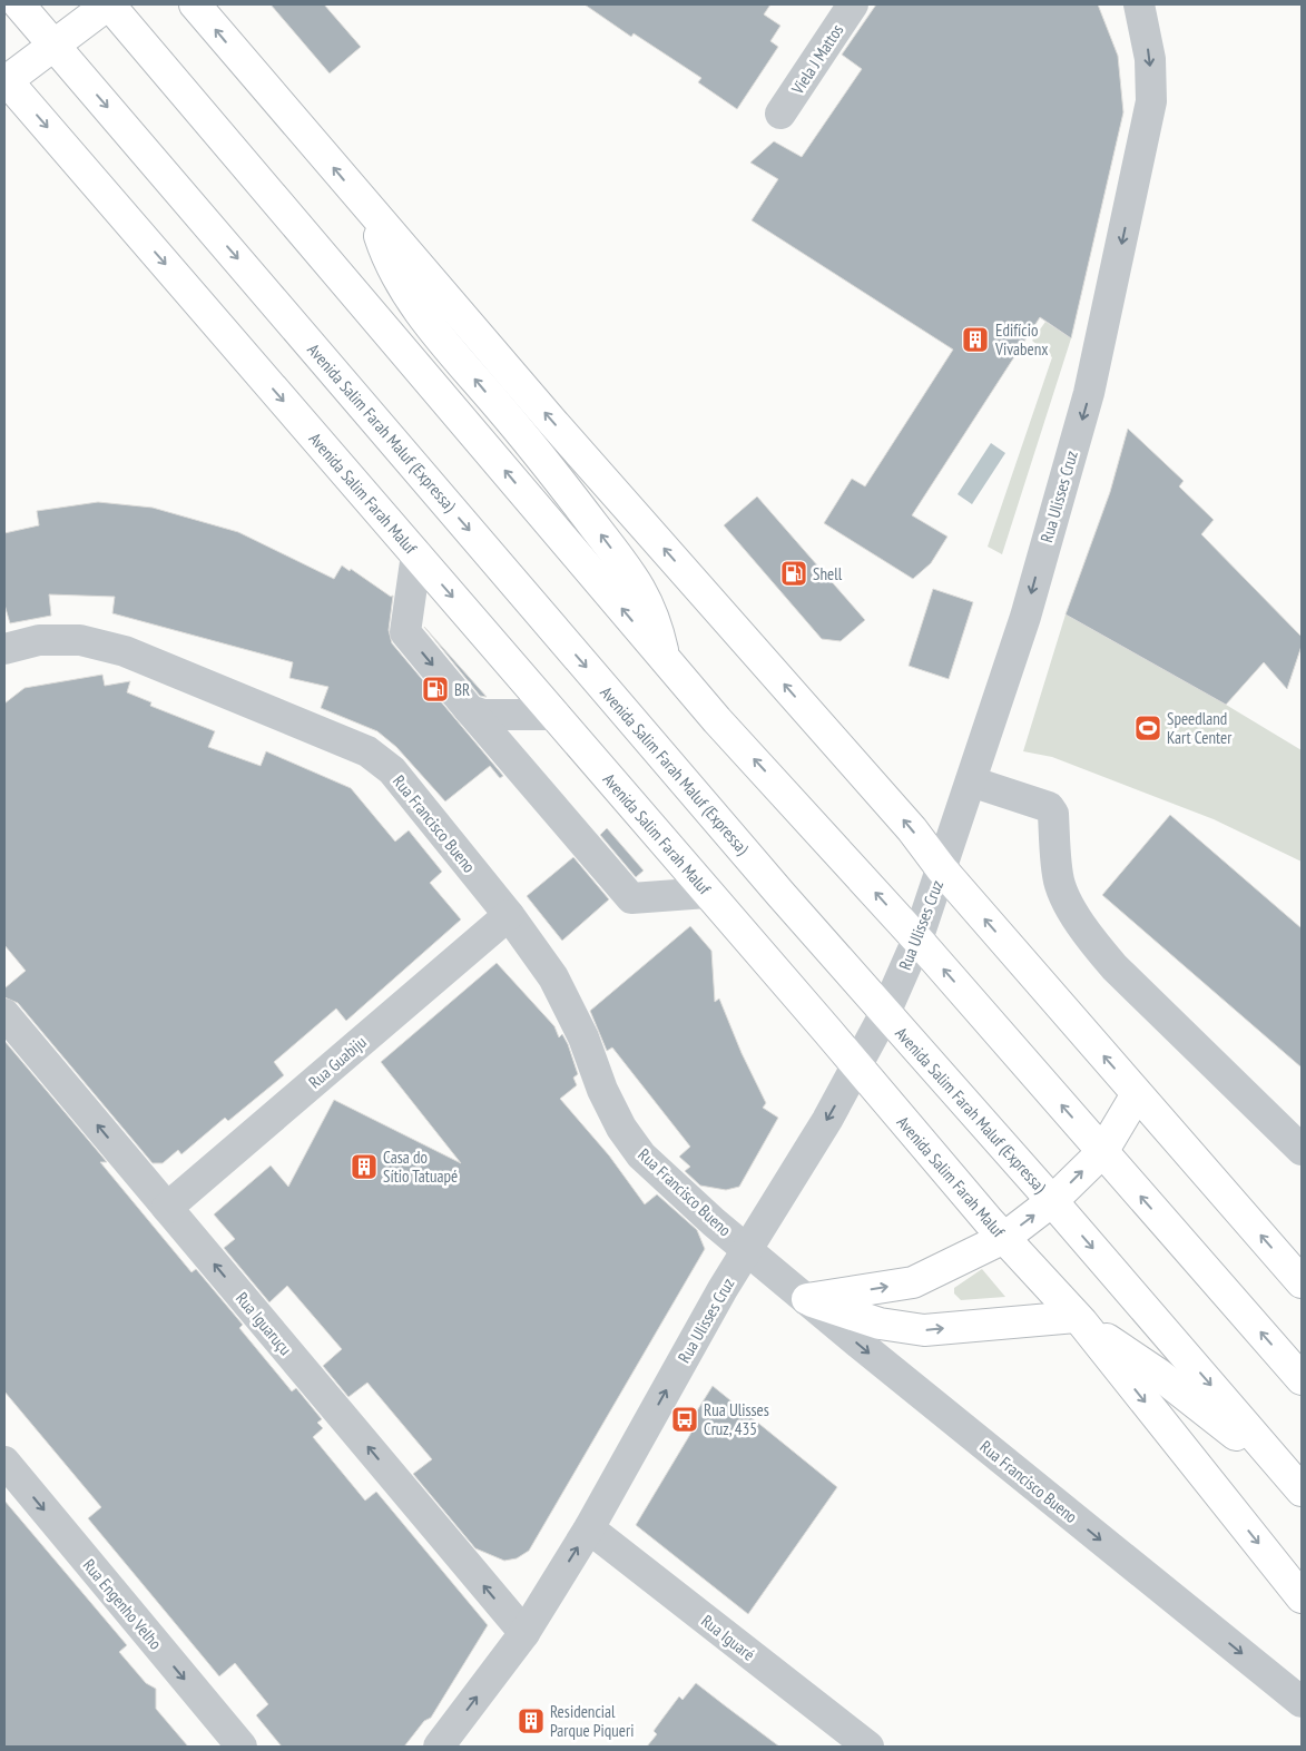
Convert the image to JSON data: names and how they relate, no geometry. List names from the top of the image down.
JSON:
{
  "streets": {
    "main road": ["Avenida Salim Farah Maluf (Expressa)", "Avenida Salim Farah Maluf"],
    "street": [
      "Viela J Mattos",
      "Rua Ulisses Cruz",
      "Rua Francisco Bueno",
      "Rua Guabiju",
      "Rua Iguaruçu",
      "Rua Engenho Velho",
      "Rua Iguaré"
    ]
  },
  "crossings": [
    ["Avenida Salim Farah Maluf (Expressa)", "Rua Ulisses Cruz"],
    ["Avenida Salim Farah Maluf", "Rua Ulisses Cruz"],
    ["Rua Ulisses Cruz", "Rua Francisco Bueno"],
    ["Rua Ulisses Cruz", "Rua Iguaruçu"],
    ["Rua Ulisses Cruz", "Rua Iguaré"],
    ["Rua Francisco Bueno", "Rua Guabiju"],
    ["Rua Guabiju", "Rua Iguaruçu"]
  ],
  "one_way": ["Rua Francisco Bueno", "Rua Iguaruçu", "Rua Engenho Velho"],
  "places": {
    "building": ["Edifício Vivabenx", "Casa do Sítio Tatuapé", "Residencial Parque Piqueri"],
    "fuel station": ["Shell", "BR"],
    "sports": ["Speedland Kart Center"],
    "bus stop": ["Rua Ulisses Cruz, 435"]
  }
}
